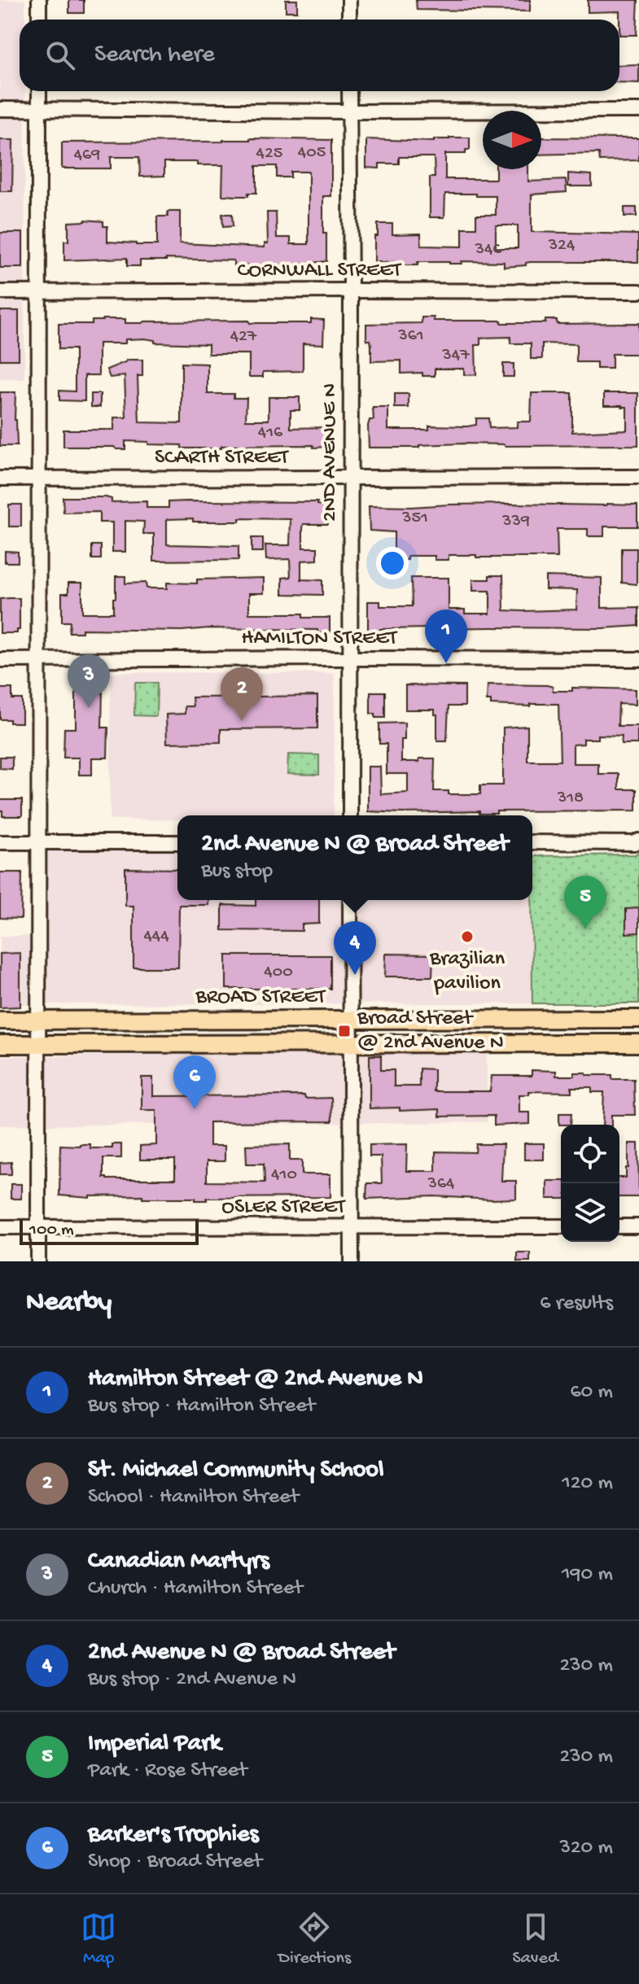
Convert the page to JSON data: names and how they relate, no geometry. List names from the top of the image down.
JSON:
{
  "streets": {
    "main road": ["BROAD STREET"],
    "street": [
      "CORNWALL STREET",
      "2ND AVENUE N",
      "SCARTH STREET",
      "HAMILTON STREET",
      "OSLER STREET"
    ]
  },
  "crossings": [
    ["CORNWALL STREET", "2ND AVENUE N"],
    ["2ND AVENUE N", "SCARTH STREET"],
    ["2ND AVENUE N", "HAMILTON STREET"]
  ],
  "places": {
    "other": ["Brazilian pavilion"],
    "transit": ["Broad Street @ 2nd Avenue N"]
  },
  "house_numbers": [
    "405",
    "425",
    "469",
    "324",
    "346",
    "361",
    "427",
    "347",
    "416",
    "351",
    "339",
    "318",
    "444",
    "400",
    "410",
    "364"
  ],
  "scale_bar": "100 m",
  "north": "right",
  "page": {
    "search": "Search here",
    "pins": [
      "1",
      "3",
      "2",
      "5",
      "4",
      "6"
    ],
    "popup": ["2nd Avenue N @ Broad Street", "Bus stop"],
    "scale": "100 m",
    "heading": ["Nearby", "6 results"],
    "list": [
      {
        "mark": "1",
        "name": "Hamilton Street @ 2nd Avenue N",
        "note": "Bus stop · Hamilton Street",
        "value": "60 m"
      },
      {
        "mark": "2",
        "name": "St. Michael Community School",
        "note": "School · Hamilton Street",
        "value": "120 m"
      },
      {
        "mark": "3",
        "name": "Canadian Martyrs",
        "note": "Church · Hamilton Street",
        "value": "190 m"
      },
      {
        "mark": "4",
        "name": "2nd Avenue N @ Broad Street",
        "note": "Bus stop · 2nd Avenue N",
        "value": "230 m"
      },
      {
        "mark": "5",
        "name": "Imperial Park",
        "note": "Park · Rose Street",
        "value": "230 m"
      },
      {
        "mark": "6",
        "name": "Barker's Trophies",
        "note": "Shop · Broad Street",
        "value": "320 m"
      }
    ],
    "nav": ["Map", "Directions", "Saved"]
  }
}
